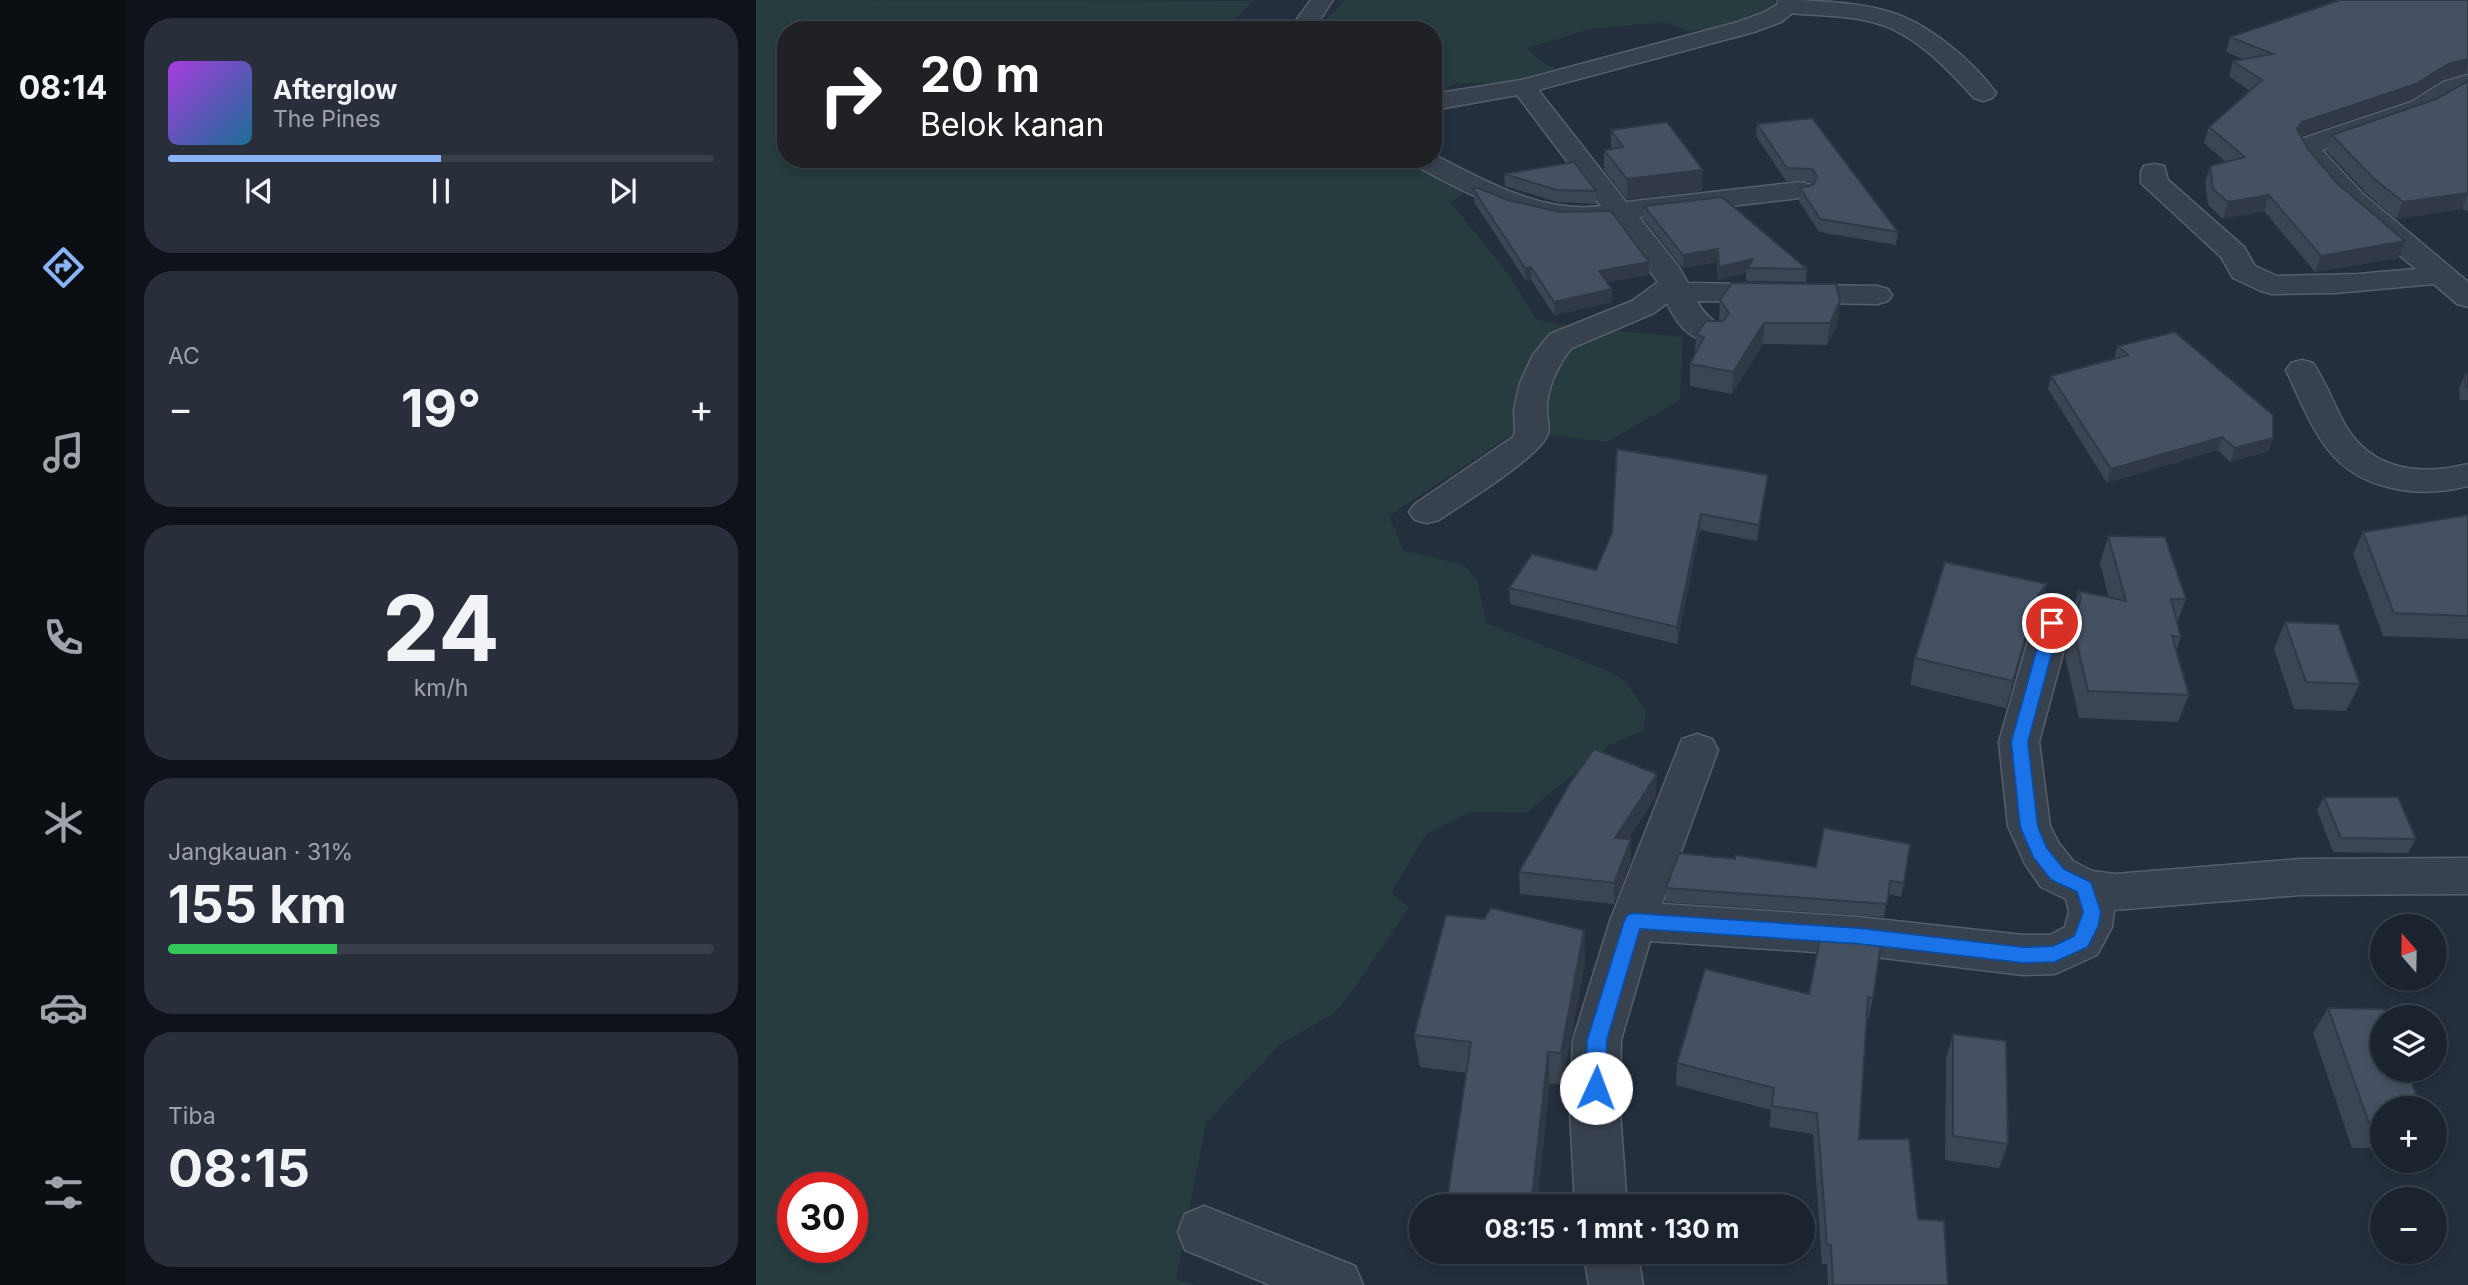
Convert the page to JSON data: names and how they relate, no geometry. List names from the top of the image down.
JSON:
{
  "north": "top",
  "page": {
    "tabs": "08:14",
    "turn": ["20 m", "Belok kanan"],
    "song": ["Afterglow", "The Pines"],
    "tile": [
      "AC",
      ["24", "km/h"],
      ["Jangkauan · 31%", "155 km"],
      ["Tiba", "08:15"]
    ],
    "heat": ["−", "19°", "+"],
    "map_buttons": ["+", "−"],
    "limit": "30",
    "trip": "08:15 · 1 mnt · 130 m"
  }
}
